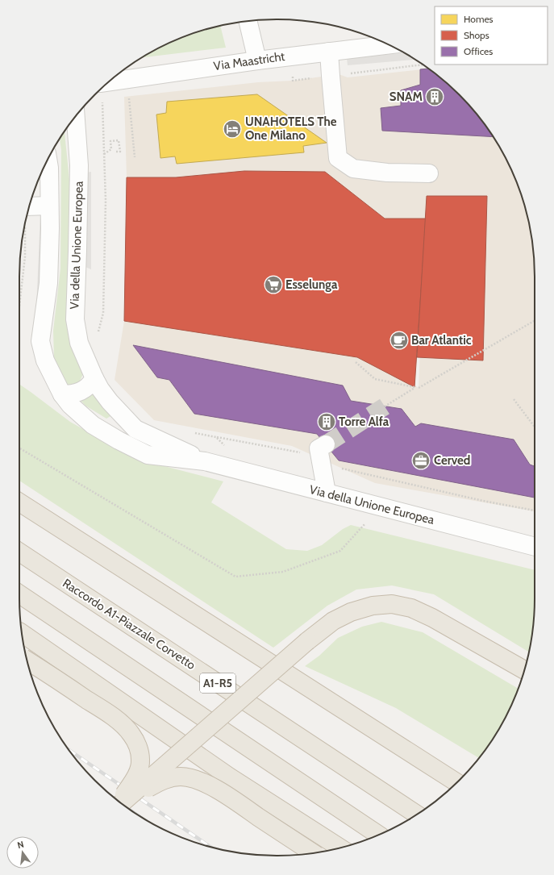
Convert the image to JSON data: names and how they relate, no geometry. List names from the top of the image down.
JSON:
{
  "streets": {
    "highway": ["Raccordo A1-Piazzale Corvetto", "A1-R5"],
    "street": ["Via Maastricht", "Via della Unione Europea"]
  },
  "places": {
    "building": ["SNAM", "Torre Alfa"],
    "hotel": ["UNAHOTELS The One Milano"],
    "supermarket": ["Esselunga"],
    "cafe": ["Bar Atlantic"],
    "office": ["Cerved"]
  },
  "legend": ["Homes", "Shops", "Offices"],
  "north": "top"
}
